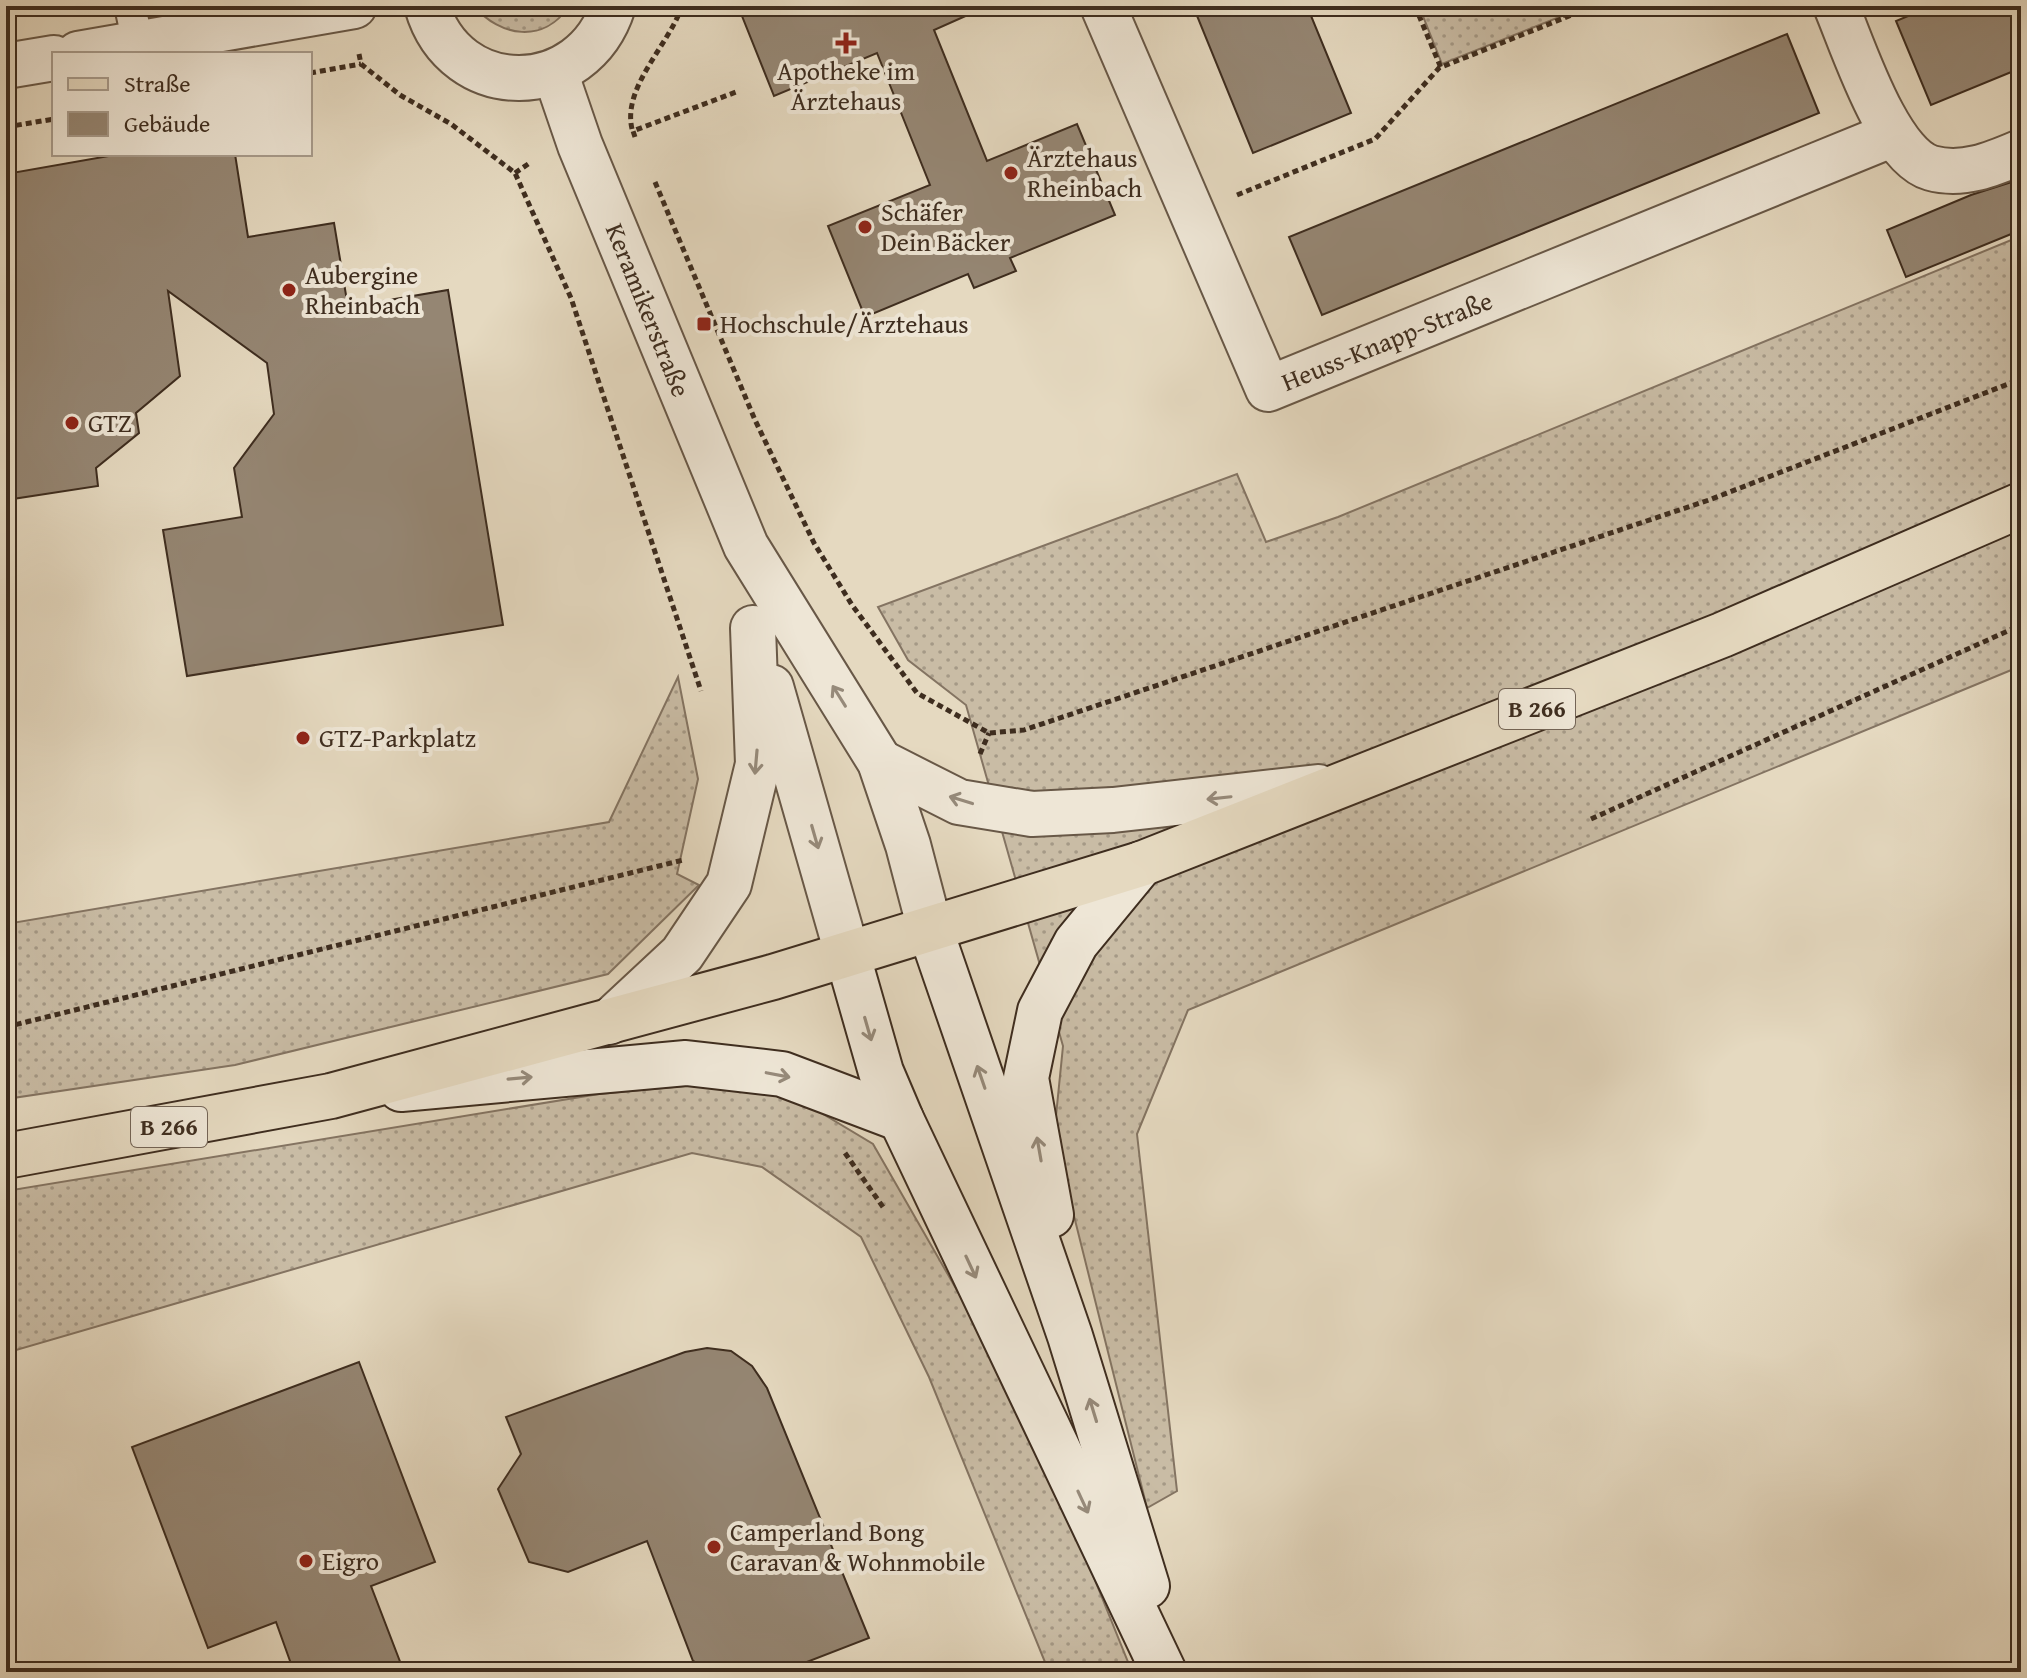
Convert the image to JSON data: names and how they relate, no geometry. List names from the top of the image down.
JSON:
{
  "streets": {
    "main road": ["B 266"],
    "street": ["Keramikerstraße", "Heuss-Knapp-Straße"]
  },
  "crossings": [
    ["Keramikerstraße", "B 266"]
  ],
  "places": {
    "health": ["Apotheke im Ärztehaus"],
    "other": [
      "Ärztehaus Rheinbach",
      "Schäfer Dein Bäcker",
      "Aubergine Rheinbach",
      "GTZ",
      "GTZ-Parkplatz",
      "Camperland Bong Caravan & Wohnmobile",
      "Eigro"
    ],
    "transit": ["Hochschule/Ärztehaus"]
  },
  "legend": ["Straße", "Gebäude"]
}
